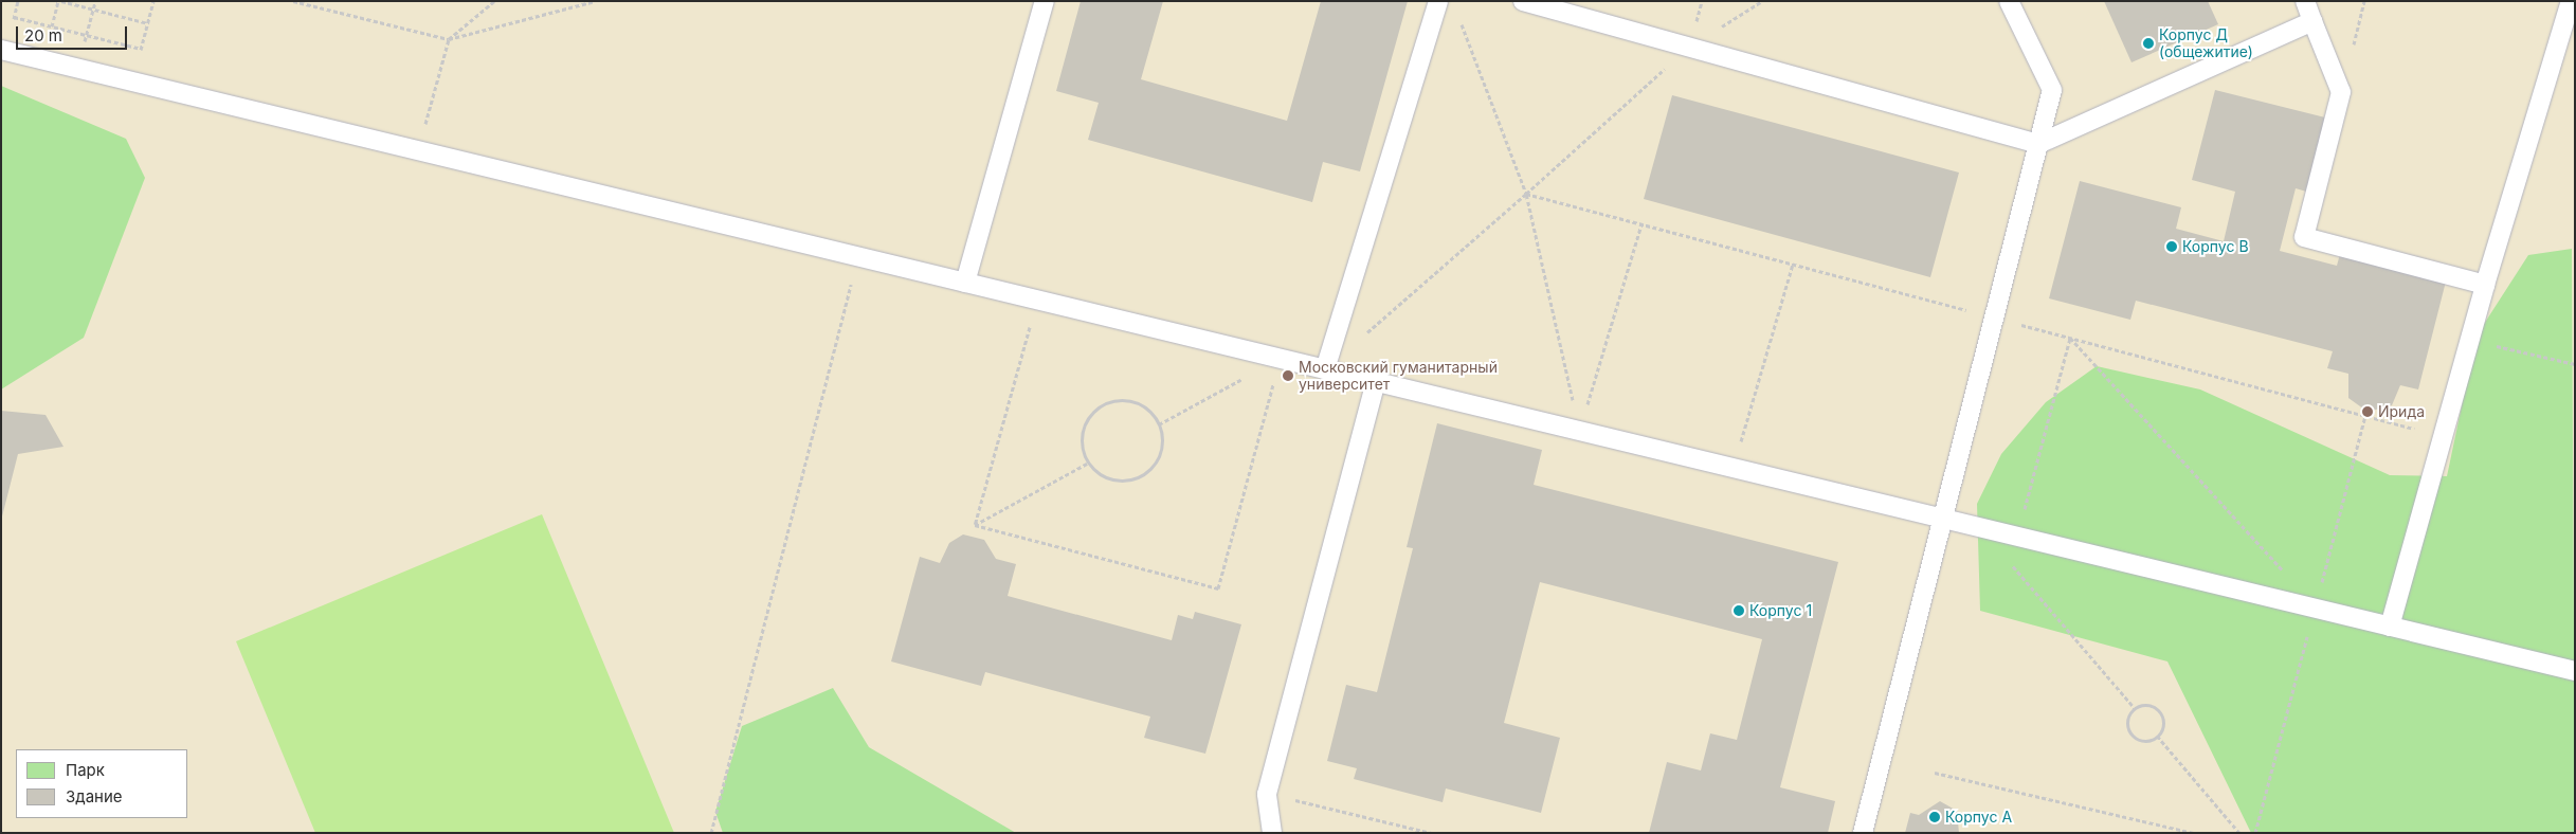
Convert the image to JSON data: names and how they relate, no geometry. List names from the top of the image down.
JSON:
{
  "places": [
    "Корпус Д (общежитие)",
    "Корпус В",
    "Московский гуманитарный университет",
    "Ирида",
    "Корпус 1",
    "Корпус А"
  ],
  "legend": ["Парк", "Здание"],
  "scale_bar": "20 m"
}
